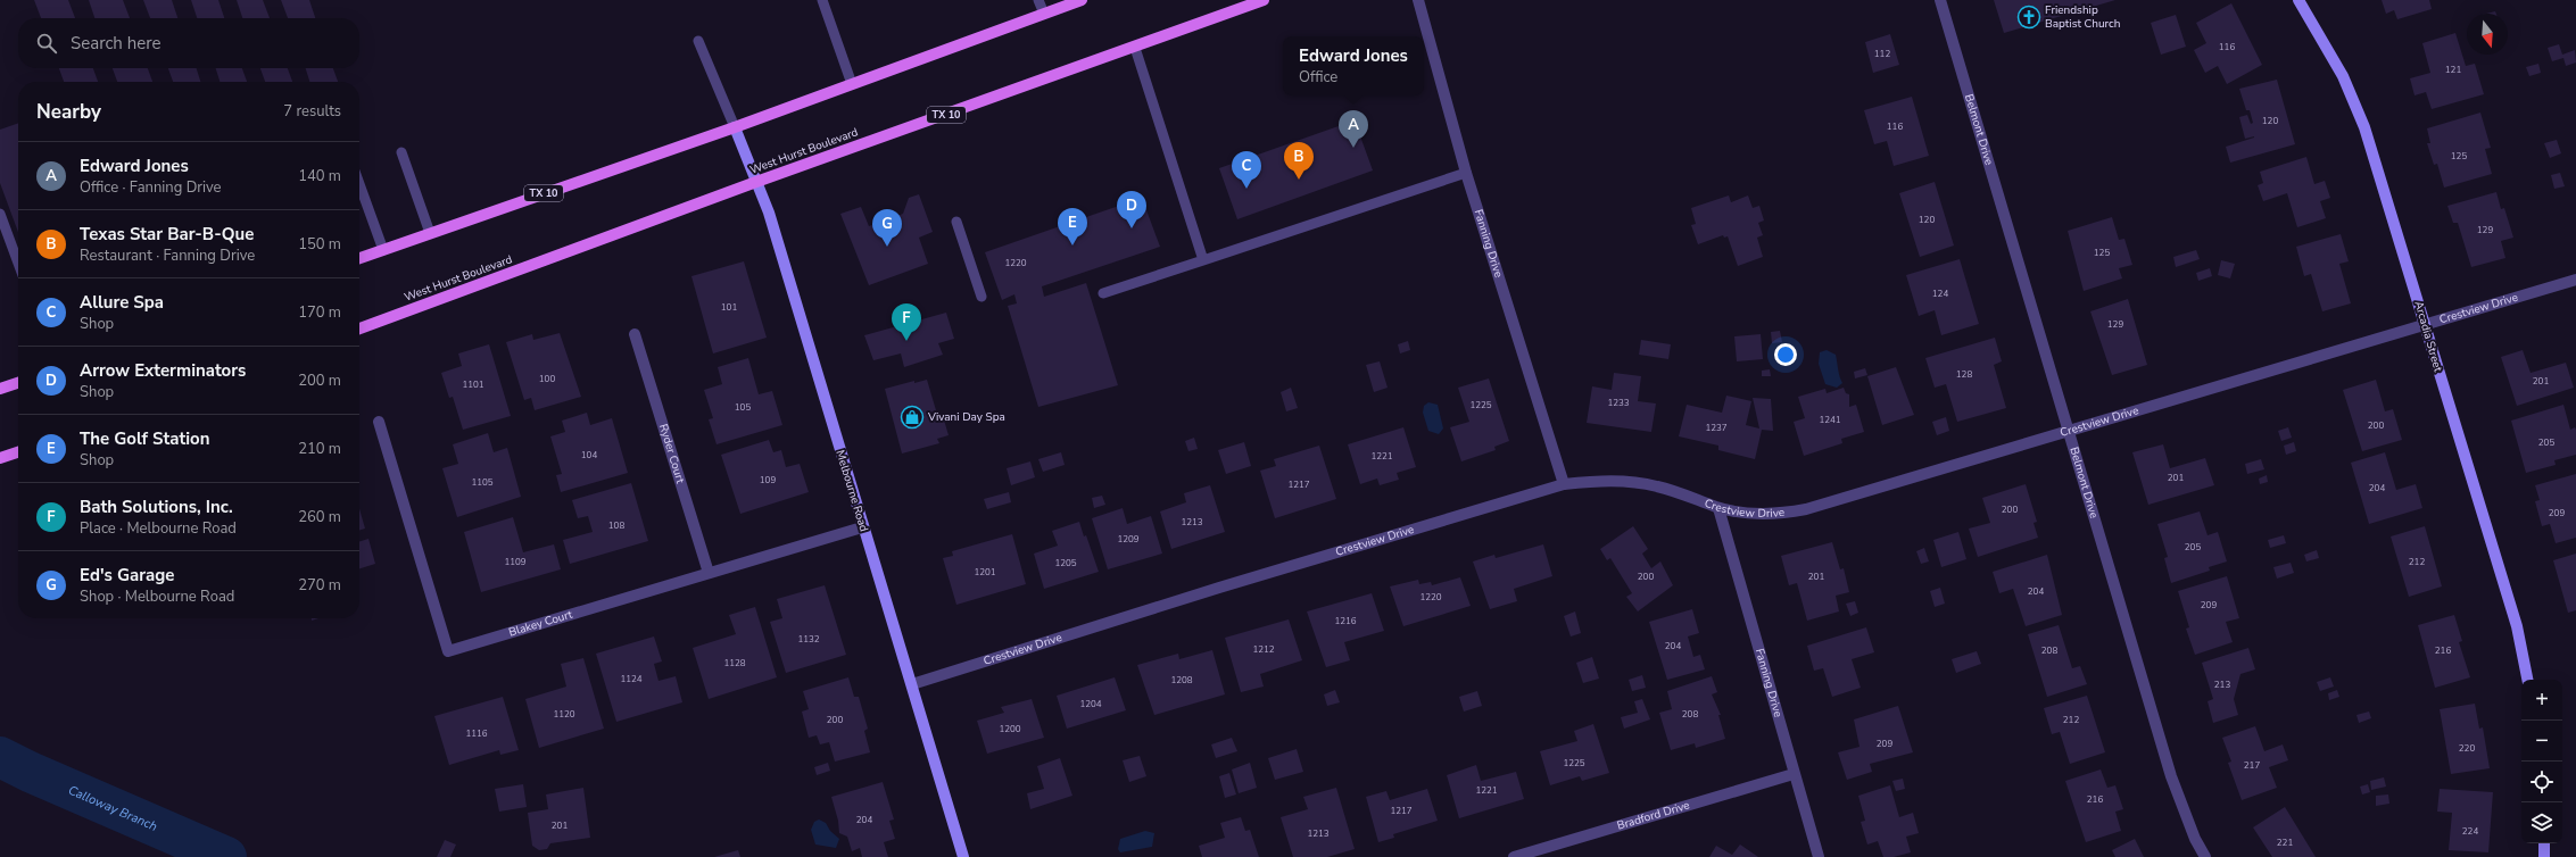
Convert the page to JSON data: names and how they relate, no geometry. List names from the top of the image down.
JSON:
{
  "streets": {
    "main road": ["TX 10", "West Hurst Boulevard"],
    "street": [
      "Belmont Drive",
      "Fanning Drive",
      "Crestview Drive",
      "Arcadia Street",
      "Ryder Court",
      "Melbourne Road",
      "Blakey Court",
      "Bradford Drive"
    ]
  },
  "crossings": [
    ["TX 10", "Melbourne Road"],
    ["Belmont Drive", "Crestview Drive"],
    ["West Hurst Boulevard", "Melbourne Road"],
    ["Fanning Drive", "Crestview Drive"],
    ["Fanning Drive", "Bradford Drive"],
    ["Crestview Drive", "Arcadia Street"],
    ["Crestview Drive", "Melbourne Road"],
    ["Ryder Court", "Blakey Court"],
    ["Melbourne Road", "Blakey Court"]
  ],
  "water": ["Calloway Branch"],
  "places": {
    "church": ["Friendship Baptist Church"],
    "shop": ["Vivani Day Spa"]
  },
  "house_numbers": [
    "116",
    "112",
    "121",
    "120",
    "116",
    "125",
    "120",
    "129",
    "125",
    "1220",
    "124",
    "101",
    "129",
    "128",
    "100",
    "201",
    "1101",
    "1233",
    "1225",
    "105",
    "1241",
    "200",
    "1237",
    "205",
    "104",
    "1221",
    "201",
    "109",
    "1105",
    "1217",
    "204",
    "200",
    "209",
    "1213",
    "108",
    "1209",
    "205",
    "1109",
    "212",
    "1205",
    "1201",
    "200",
    "201",
    "204",
    "1220",
    "209",
    "1216",
    "1132",
    "204",
    "1212",
    "208",
    "216",
    "1128",
    "1124",
    "1208",
    "213",
    "1204",
    "1120",
    "208",
    "200",
    "212",
    "1200",
    "1116",
    "209",
    "220",
    "1225",
    "217",
    "1221",
    "216",
    "1217",
    "204",
    "201",
    "224",
    "1213",
    "221"
  ],
  "north": "bottom",
  "page": {
    "search": "Search here",
    "popup": ["Edward Jones", "Office"],
    "heading": ["Nearby", "7 results"],
    "pins": [
      "A",
      "B",
      "C",
      "D",
      "E",
      "G",
      "F"
    ],
    "list": [
      {
        "mark": "A",
        "name": "Edward Jones",
        "note": "Office · Fanning Drive",
        "value": "140 m"
      },
      {
        "mark": "B",
        "name": "Texas Star Bar-B-Que",
        "note": "Restaurant · Fanning Drive",
        "value": "150 m"
      },
      {
        "mark": "C",
        "name": "Allure Spa",
        "note": "Shop",
        "value": "170 m"
      },
      {
        "mark": "D",
        "name": "Arrow Exterminators",
        "note": "Shop",
        "value": "200 m"
      },
      {
        "mark": "E",
        "name": "The Golf Station",
        "note": "Shop",
        "value": "210 m"
      },
      {
        "mark": "F",
        "name": "Bath Solutions, Inc.",
        "note": "Place · Melbourne Road",
        "value": "260 m"
      },
      {
        "mark": "G",
        "name": "Ed's Garage",
        "note": "Shop · Melbourne Road",
        "value": "270 m"
      }
    ],
    "map_buttons": ["+", "−"]
  }
}
